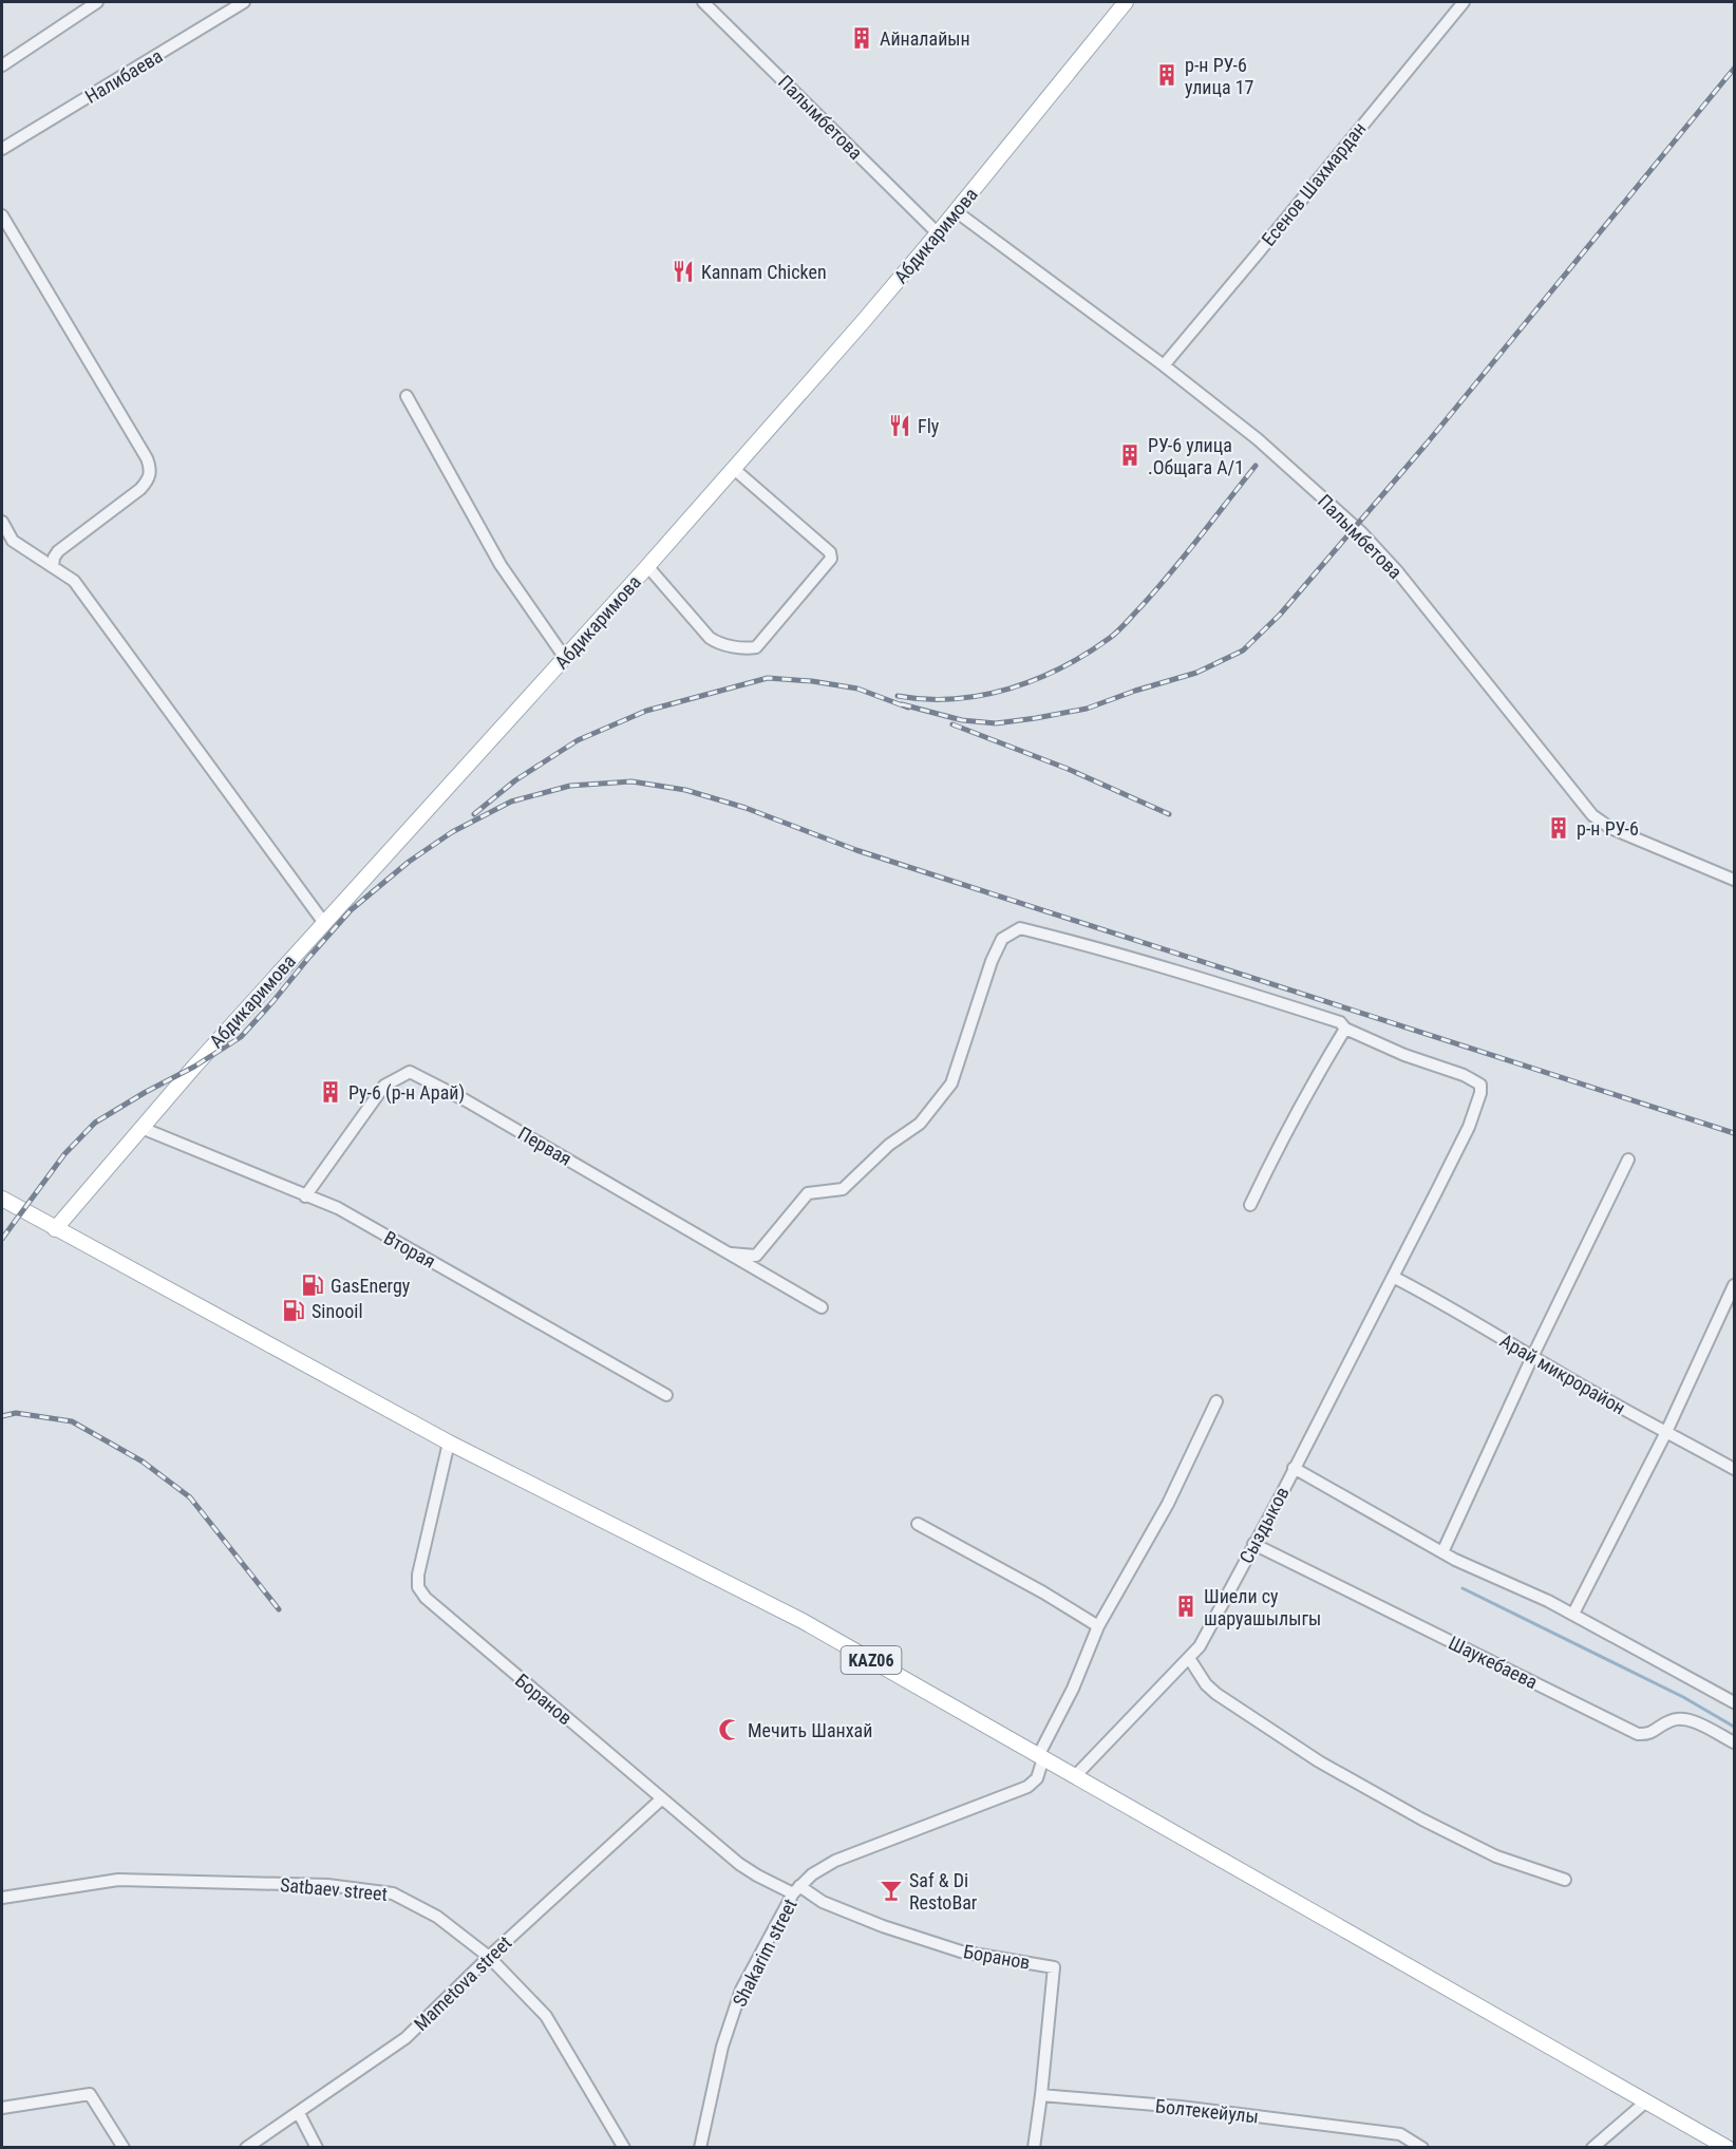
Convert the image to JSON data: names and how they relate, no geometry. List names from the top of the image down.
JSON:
{
  "streets": {
    "main road": ["Абдикаримова", "KАZ06"],
    "street": [
      "Налибаева",
      "Палымбетова",
      "Есенов Шахмардан",
      "Первая",
      "Вторая",
      "Арай микрорайон",
      "Сыздыков",
      "Шаукебаева",
      "Боранов",
      "Satbaev street",
      "Shakarim street",
      "Mametova street",
      "Болтекейулы"
    ]
  },
  "crossings": [
    ["Палымбетова", "Есенов Шахмардан"],
    ["Палымбетова", "Абдикаримова"],
    ["Абдикаримова", "Вторая"],
    ["Абдикаримова", "KАZ06"],
    ["Первая", "Вторая"],
    ["Арай микрорайон", "Сыздыков"],
    ["Сыздыков", "KАZ06"],
    ["Сыздыков", "Шаукебаева"],
    ["KАZ06", "Боранов"],
    ["KАZ06", "Shakarim street"],
    ["Боранов", "Shakarim street"],
    ["Боранов", "Mametova street"],
    ["Боранов", "Болтекейулы"],
    ["Satbaev street", "Mametova street"]
  ],
  "places": {
    "building": [
      "Айналайын",
      "р-н РУ-6 улица 17",
      "РУ-6 улица .Общага А/1",
      "р-н РУ-6",
      "Ру-6 (р-н Арай)",
      "Шиели су шаруашылыгы"
    ],
    "restaurant": ["Kannam Chicken", "Fly"],
    "fuel station": ["GasEnergy", "Sinooil"],
    "mosque": ["Мечить Шанхай"],
    "bar": ["Saf & Di RestoBar"]
  }
}
